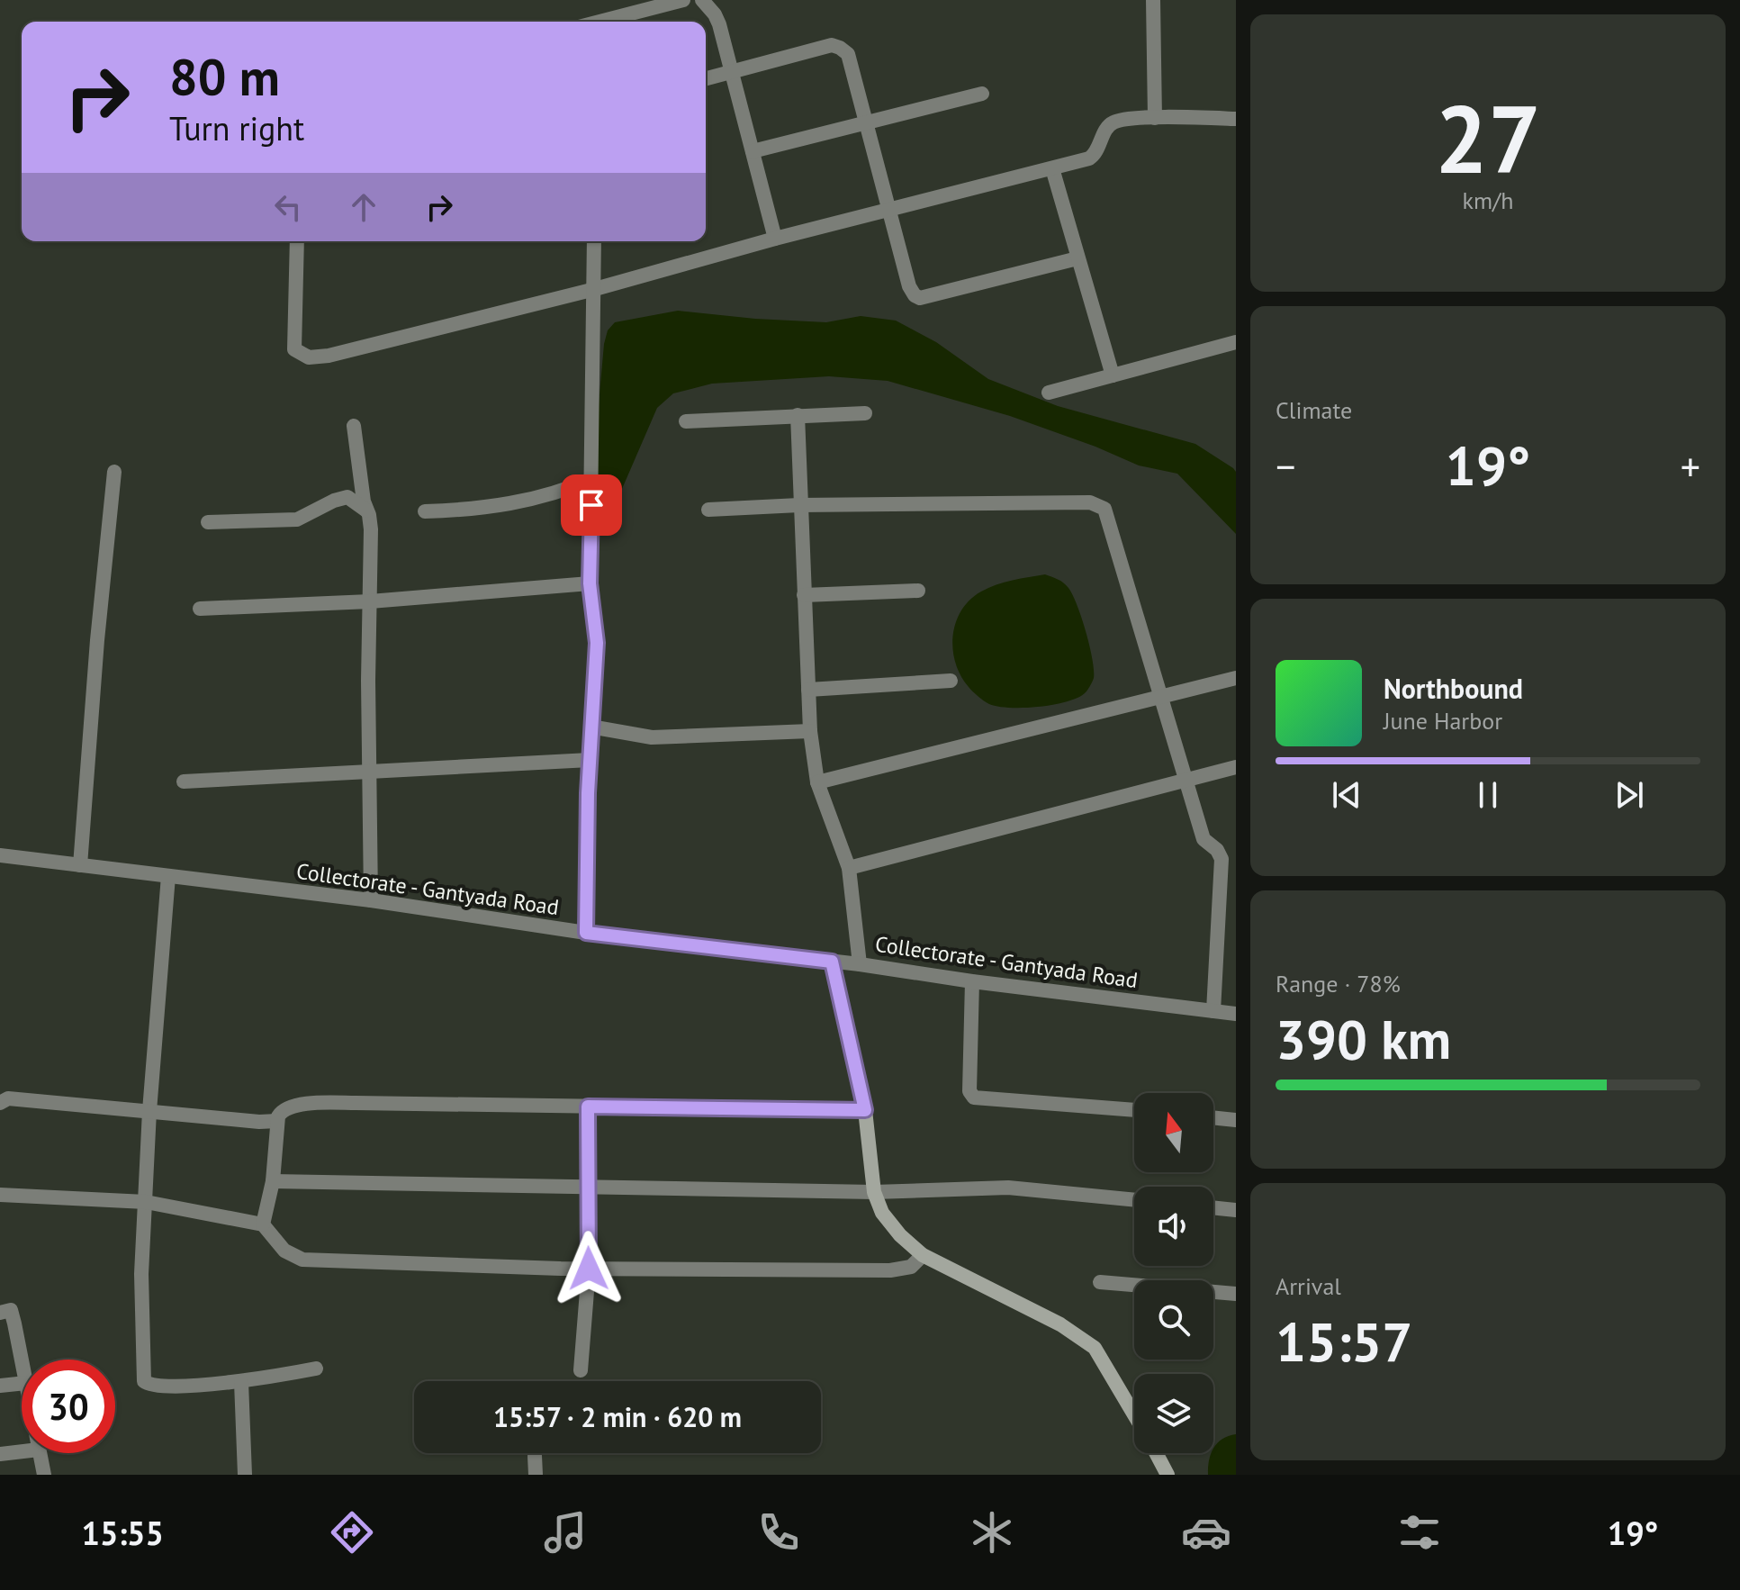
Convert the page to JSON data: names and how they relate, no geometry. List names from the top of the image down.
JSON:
{
  "streets": {
    "street": ["Collectorate - Gantyada Road"]
  },
  "north": "top",
  "page": {
    "tile": [
      ["27", "km/h"],
      "Climate",
      ["Range · 78%", "390 km"],
      ["Arrival", "15:57"]
    ],
    "turn": ["80 m", "Turn right"],
    "heat": ["−", "19°", "+"],
    "song": ["Northbound", "June Harbor"],
    "limit": "30",
    "trip": "15:57 · 2 min · 620 m",
    "tabs": ["15:55", "19°"]
  }
}
